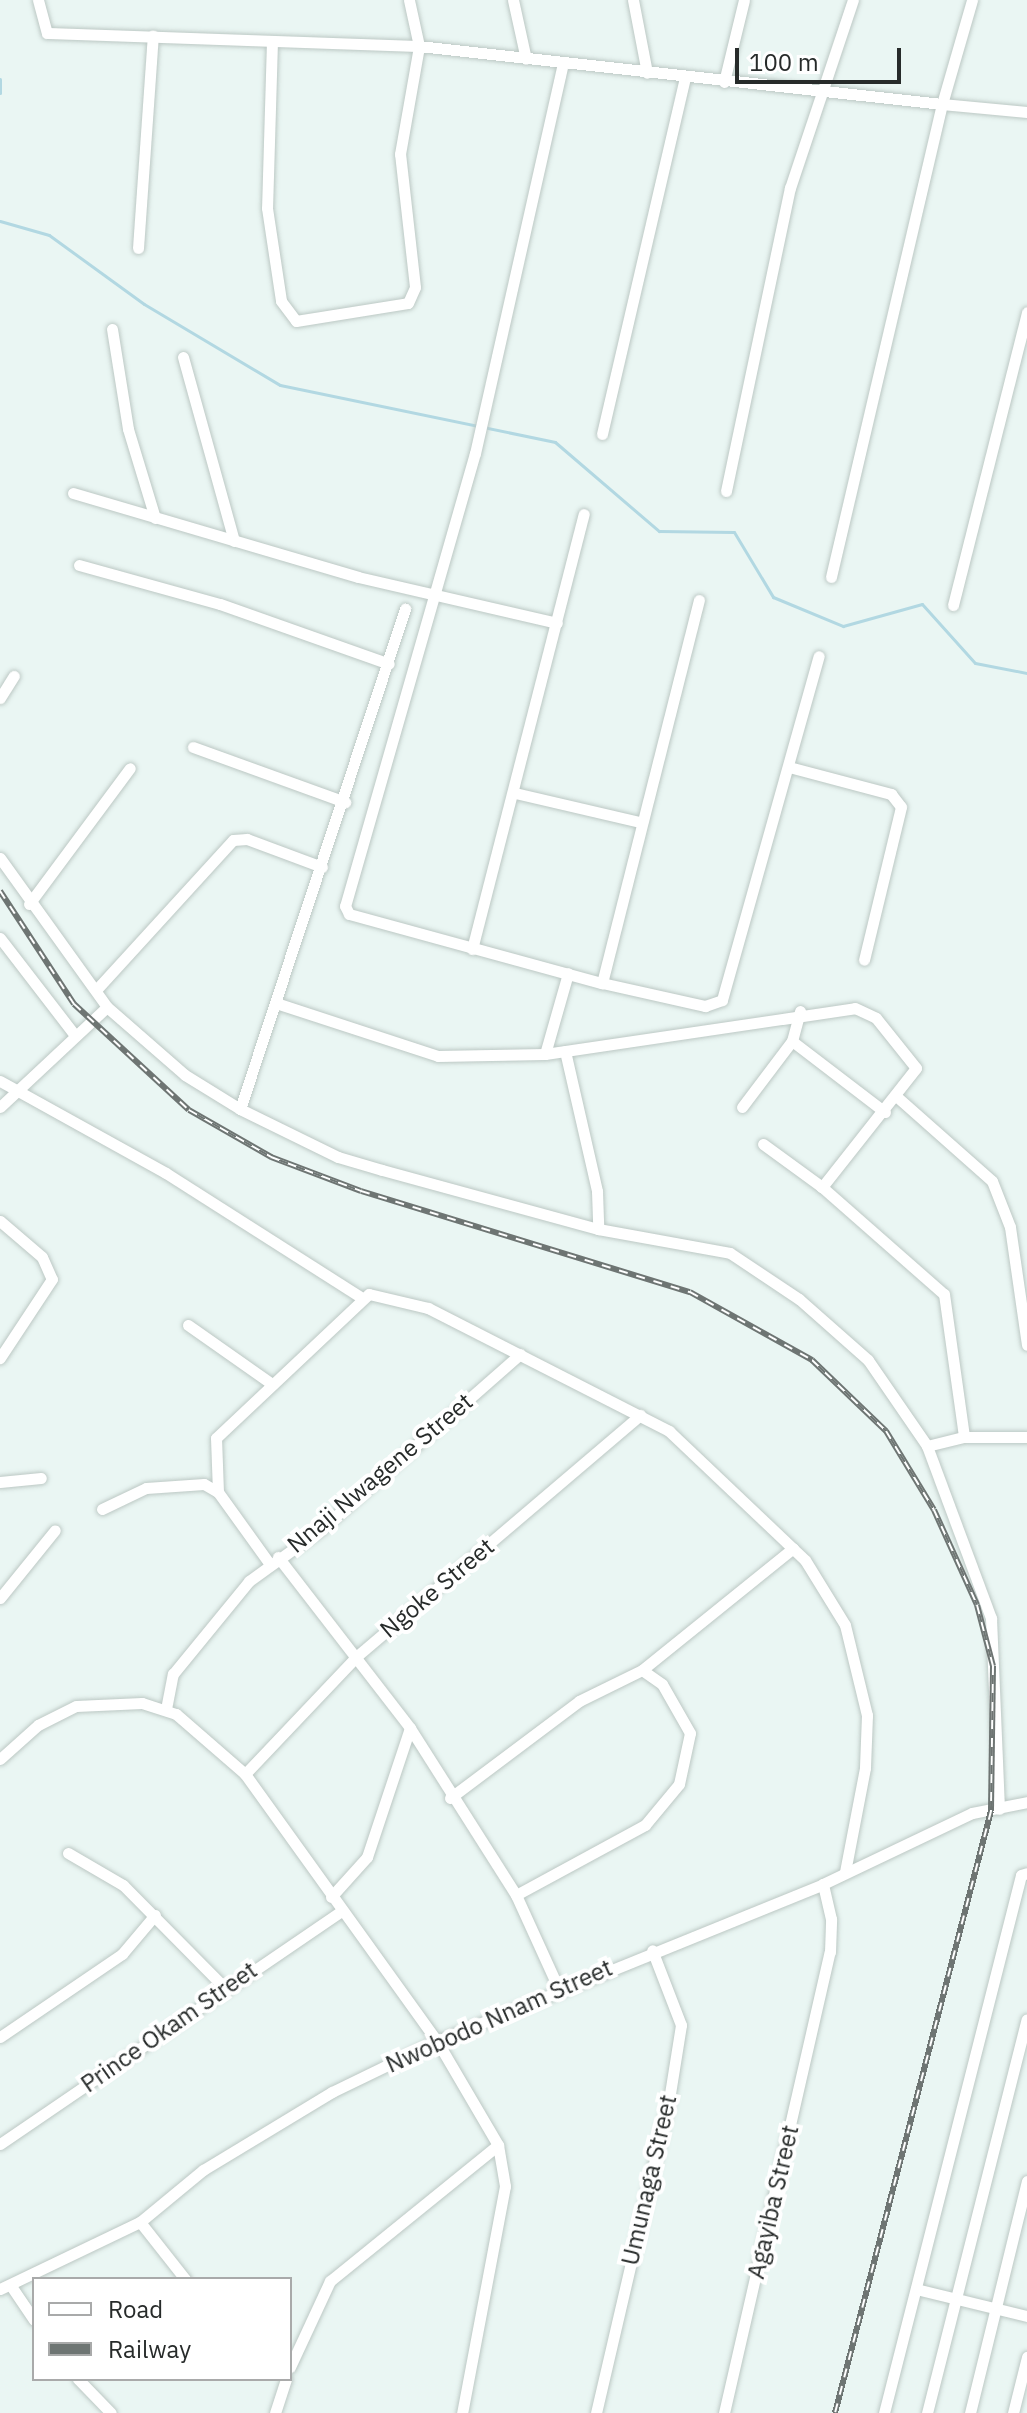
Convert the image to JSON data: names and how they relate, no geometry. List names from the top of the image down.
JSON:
{
  "streets": {
    "street": [
      "Nnaji Nwagene Street",
      "Ngoke Street",
      "Nwobodo Nnam Street",
      "Prince Okam Street",
      "Umunaga Street",
      "Agayiba Street"
    ]
  },
  "crossings": [
    ["Nwobodo Nnam Street", "Umunaga Street"],
    ["Nwobodo Nnam Street", "Agayiba Street"]
  ],
  "legend": ["Road", "Railway"],
  "scale_bar": "100 m"
}
